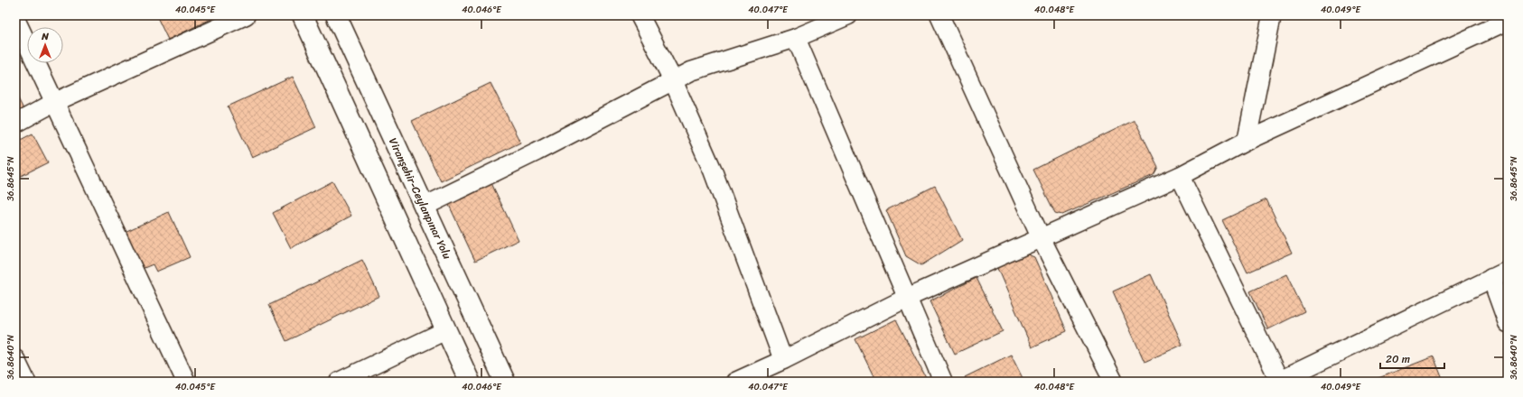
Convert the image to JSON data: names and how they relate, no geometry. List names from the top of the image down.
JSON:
{
  "streets": {
    "main road": ["Viranşehir-Ceylanpınar Yolu"]
  },
  "scale_bar": "20 m",
  "north": "top",
  "coordinates": [
    "40.045°E",
    "40.046°E",
    "40.047°E",
    "40.048°E",
    "40.049°E",
    "36.8645°N",
    "36.8640°N"
  ]
}
